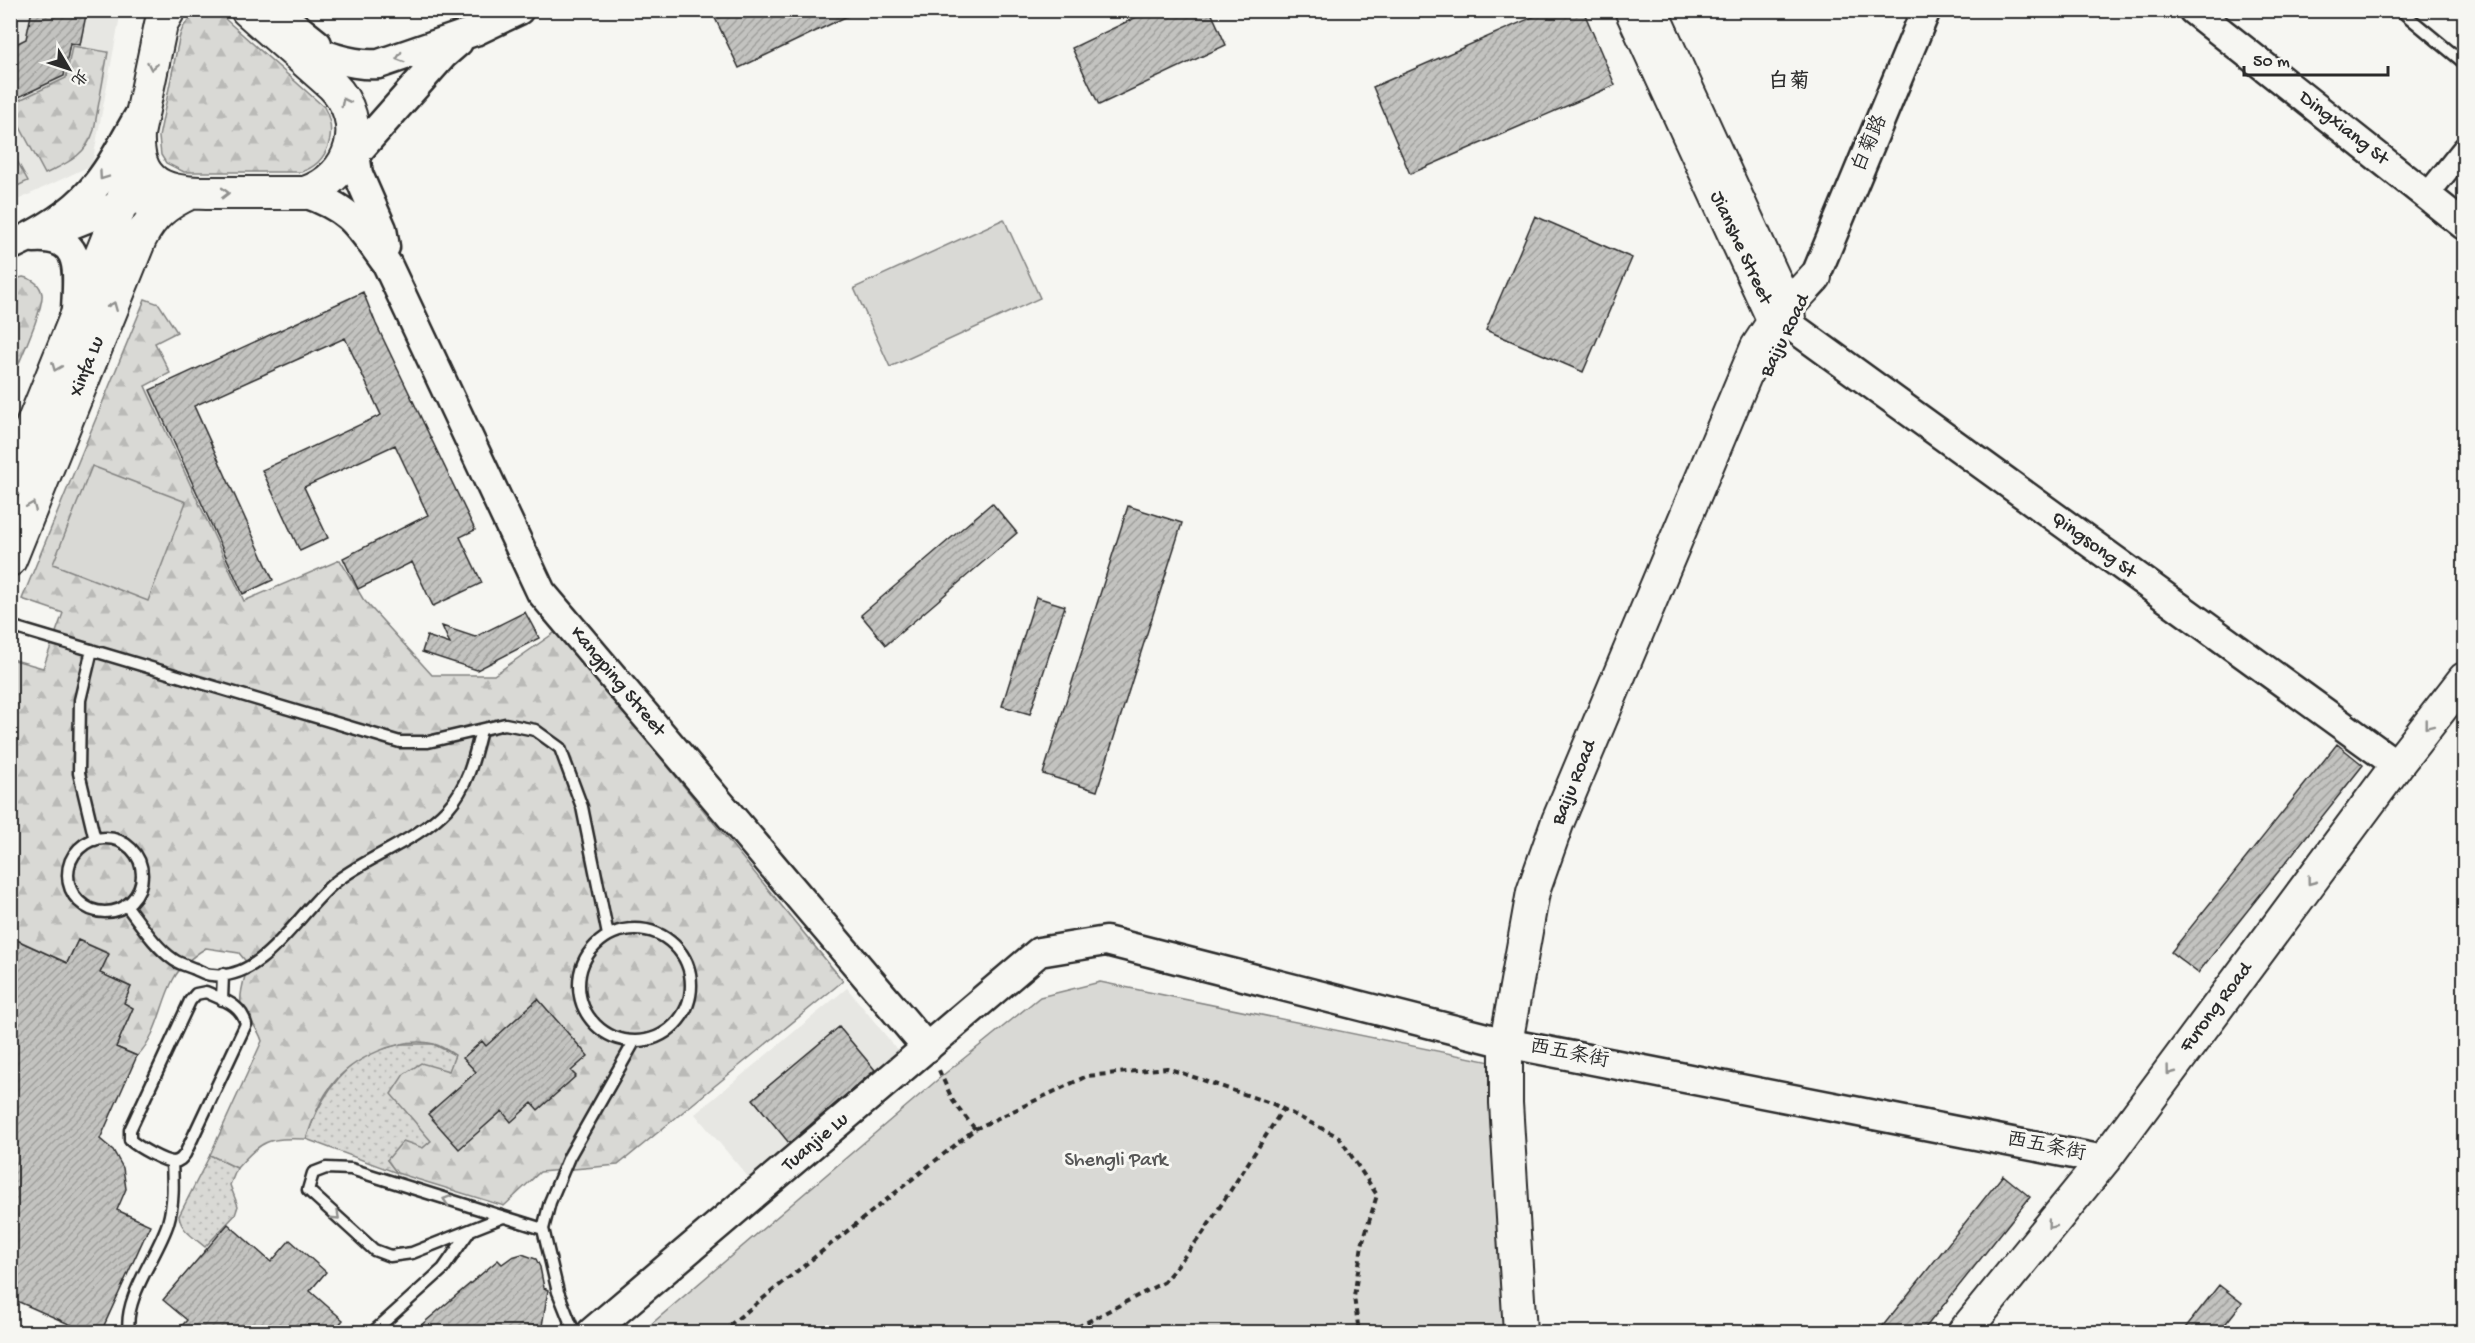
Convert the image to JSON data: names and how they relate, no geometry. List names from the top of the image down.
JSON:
{
  "streets": {
    "main road": [
      "Jianshe Street",
      "Baiju Road",
      "Xinfa Lu",
      "Furong Road"
    ],
    "street": [
      "Dingxiang St",
      "白菊路",
      "Qingsong St",
      "Kangping Street",
      "西五条街",
      "Tuanjie Lu"
    ]
  },
  "crossings": [
    ["白菊路", "Baiju Road"],
    ["Jianshe Street", "Baiju Road"],
    ["Jianshe Street", "Qingsong St"],
    ["Baiju Road", "Qingsong St"],
    ["Baiju Road", "西五条街"],
    ["Qingsong St", "Furong Road"],
    ["Kangping Street", "Tuanjie Lu"],
    ["Furong Road", "西五条街"],
    ["西五条街", "Tuanjie Lu"]
  ],
  "one_way": ["Furong Road"],
  "districts": ["白菊"],
  "parks": ["Shengli Park"],
  "scale_bar": "50 m",
  "north": "bottom right"
}
